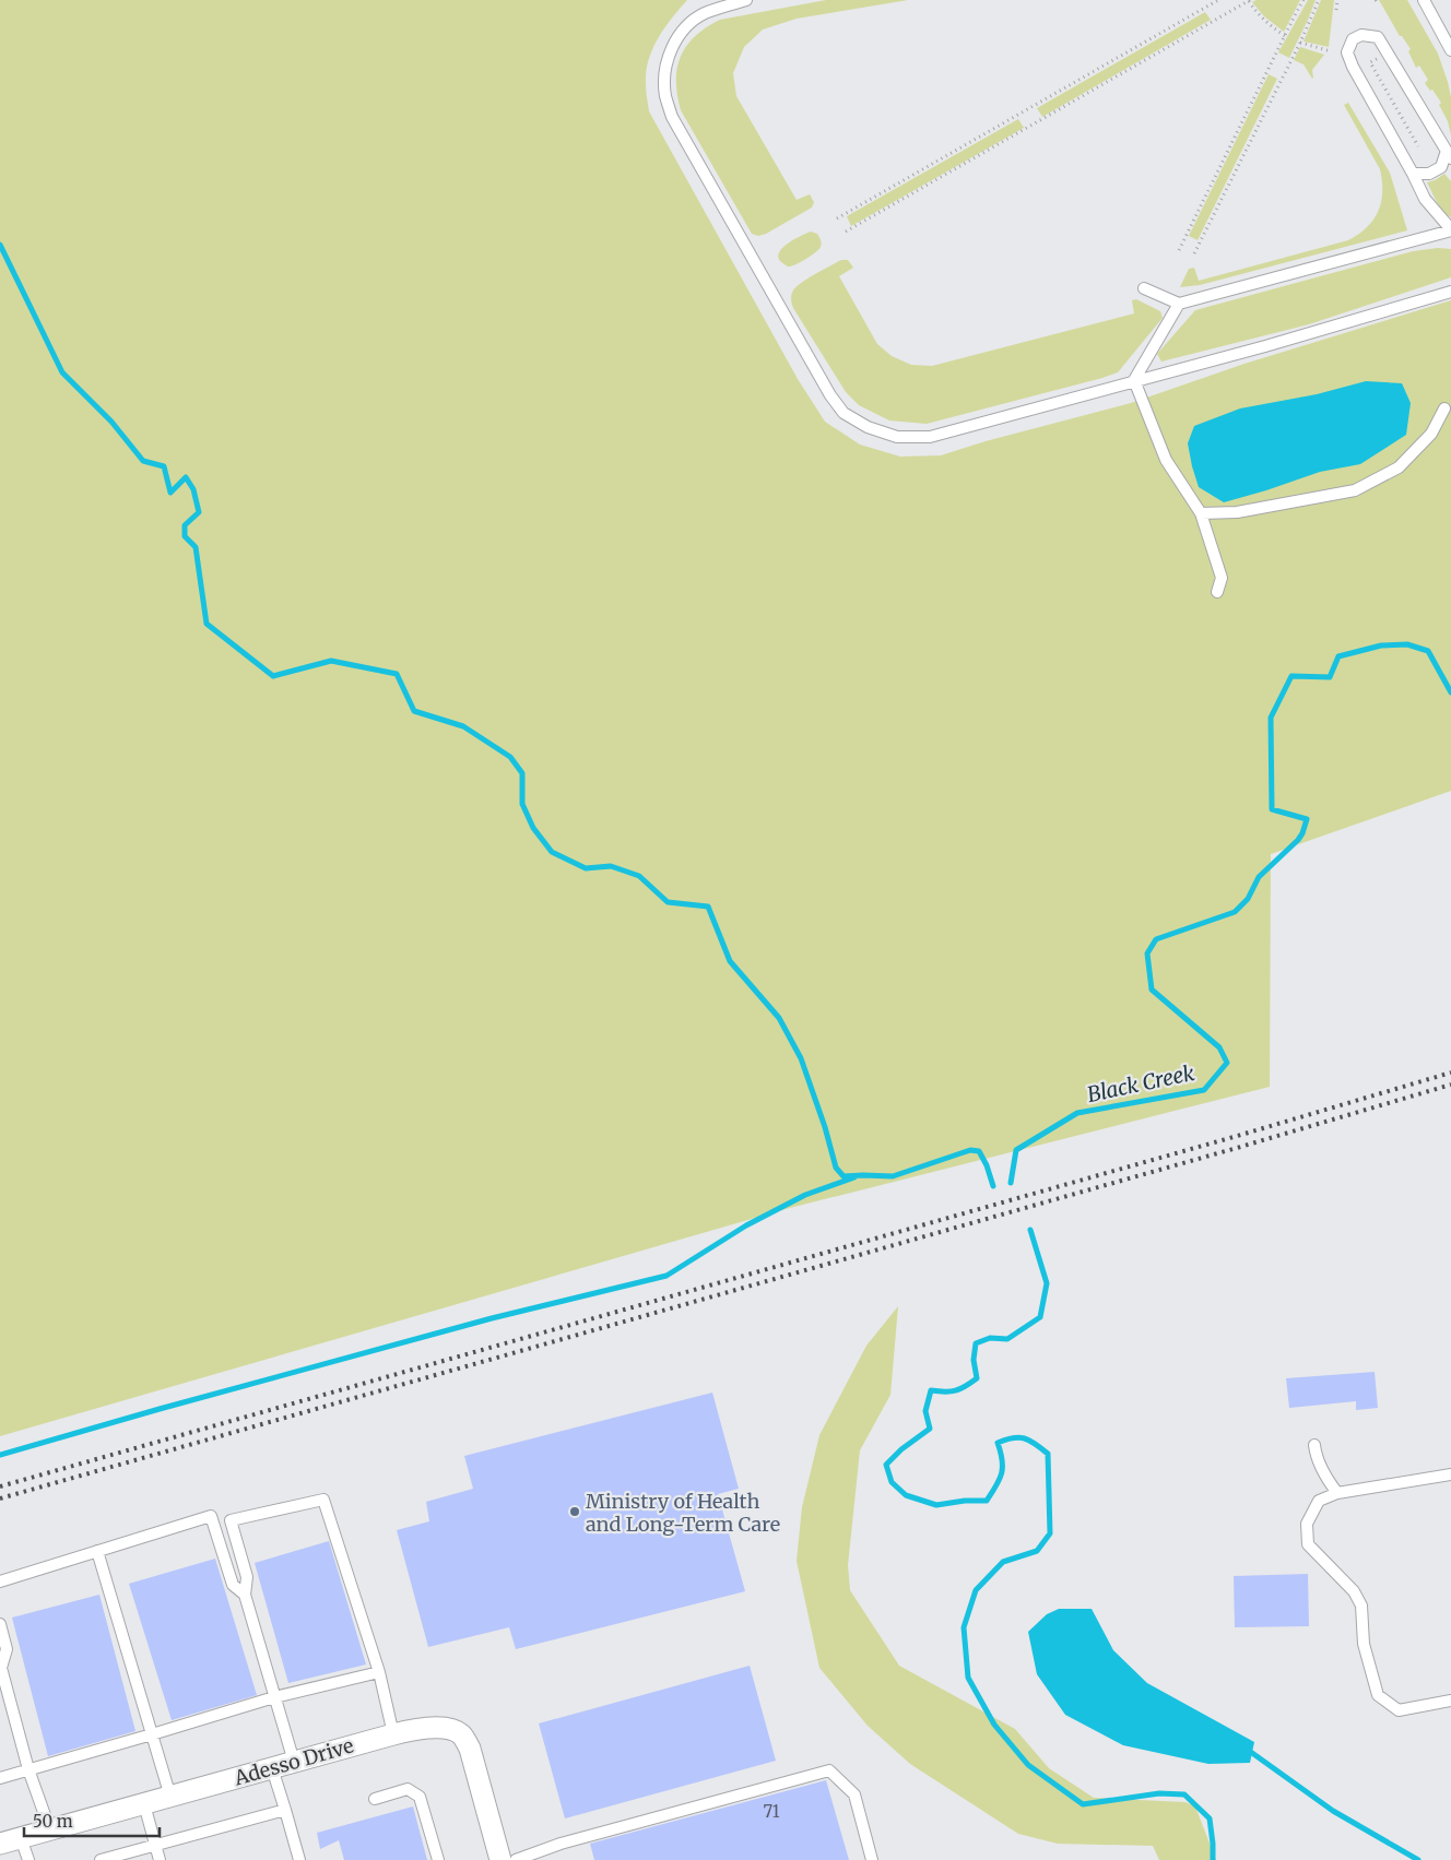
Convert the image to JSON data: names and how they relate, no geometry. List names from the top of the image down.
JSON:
{
  "streets": {
    "street": ["Adesso Drive"]
  },
  "water": ["Black Creek"],
  "places": ["Ministry of Health and Long-Term Care"],
  "house_numbers": ["71"],
  "scale_bar": "50 m"
}
